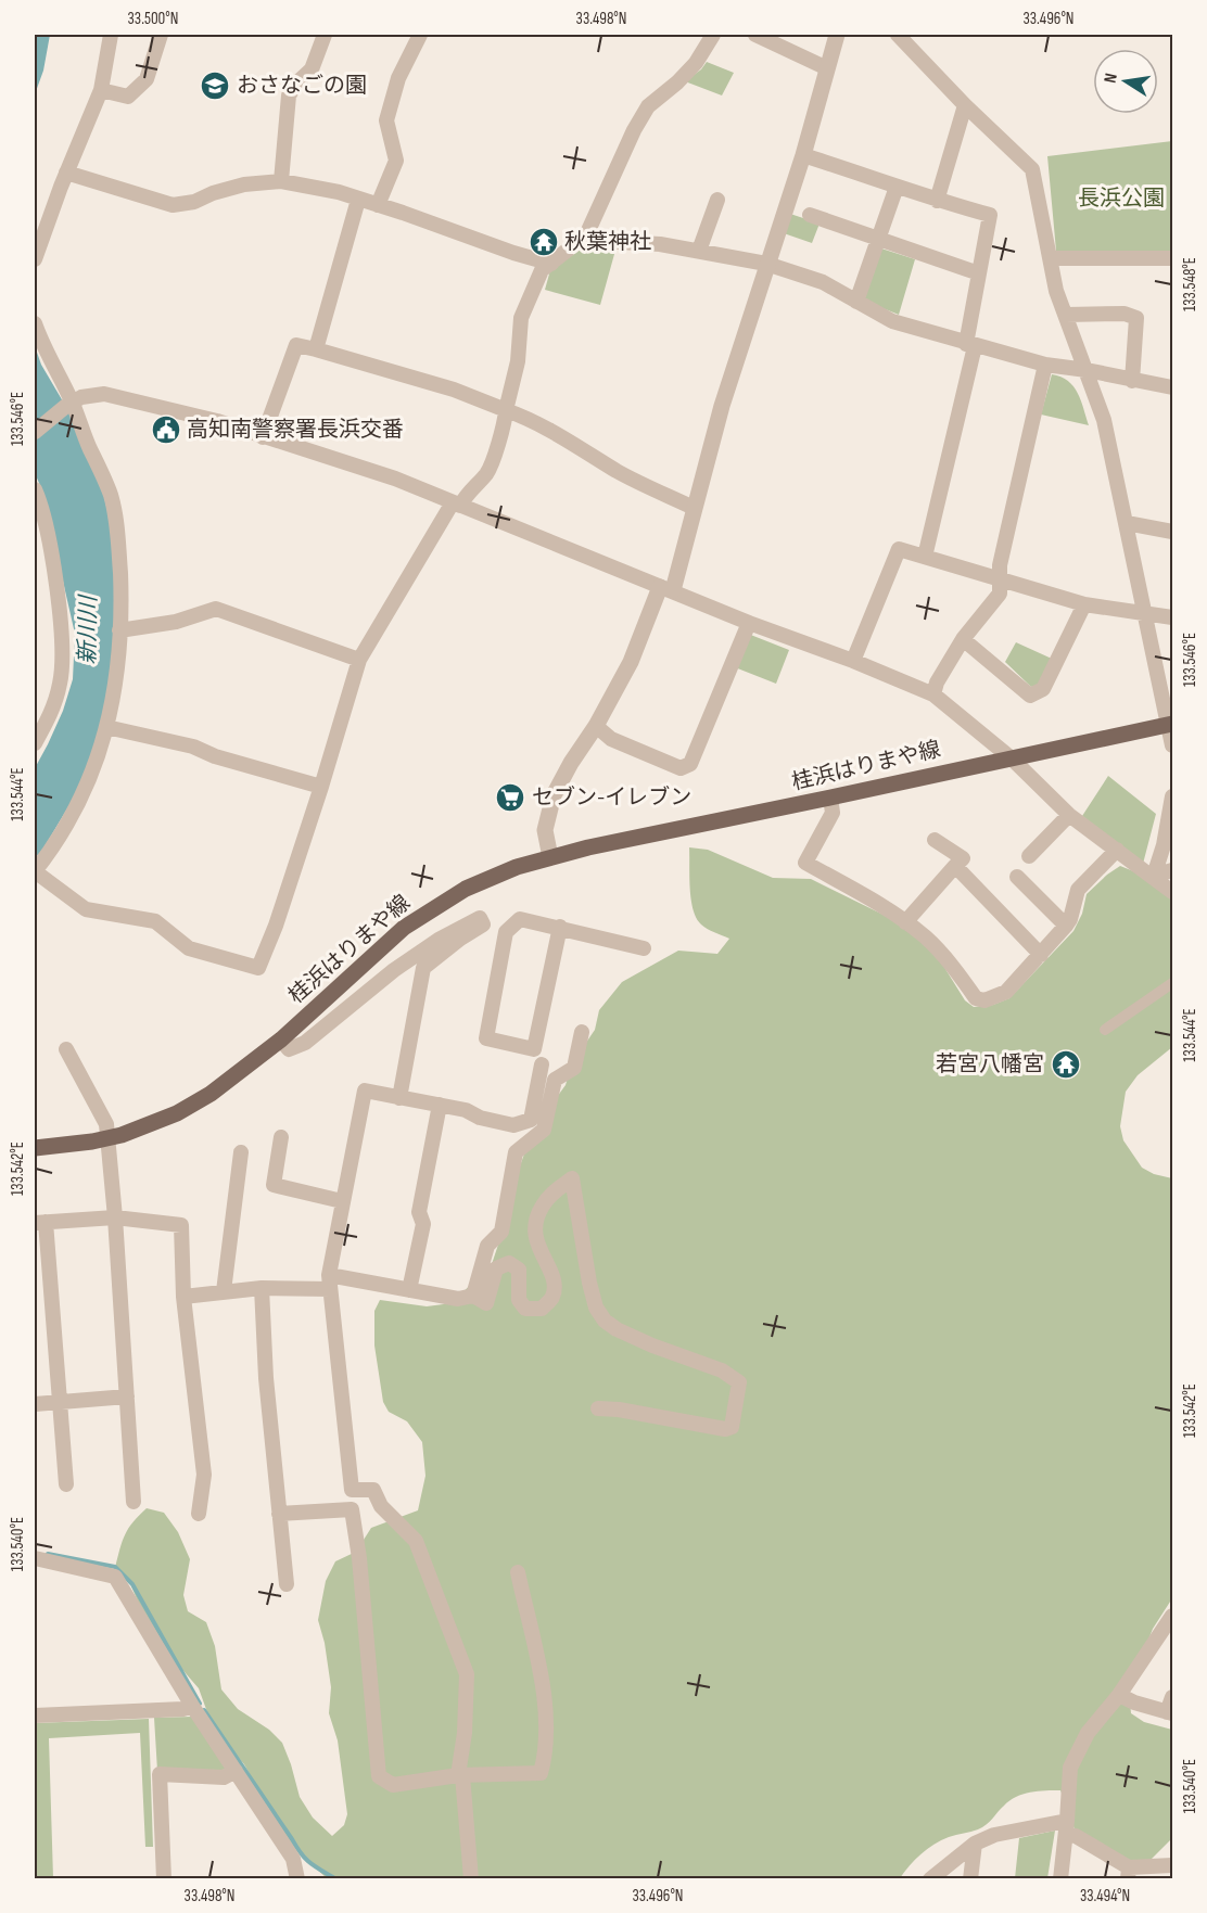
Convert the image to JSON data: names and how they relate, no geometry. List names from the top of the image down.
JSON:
{
  "streets": {
    "main road": ["桂浜はりまや線"]
  },
  "water": ["新川川"],
  "parks": ["長浜公園"],
  "places": {
    "school or university": ["おさなごの園"],
    "temple": ["秋葉神社", "若宮八幡宮"],
    "public building": ["高知南警察署長浜交番"],
    "supermarket": ["セブン-イレブン"]
  },
  "north": "left",
  "coordinates": [
    "33.500°N",
    "33.498°N",
    "33.496°N",
    "133.548°E",
    "133.546°E",
    "133.544°E",
    "133.542°E",
    "133.540°E",
    "33.494°N"
  ]
}
